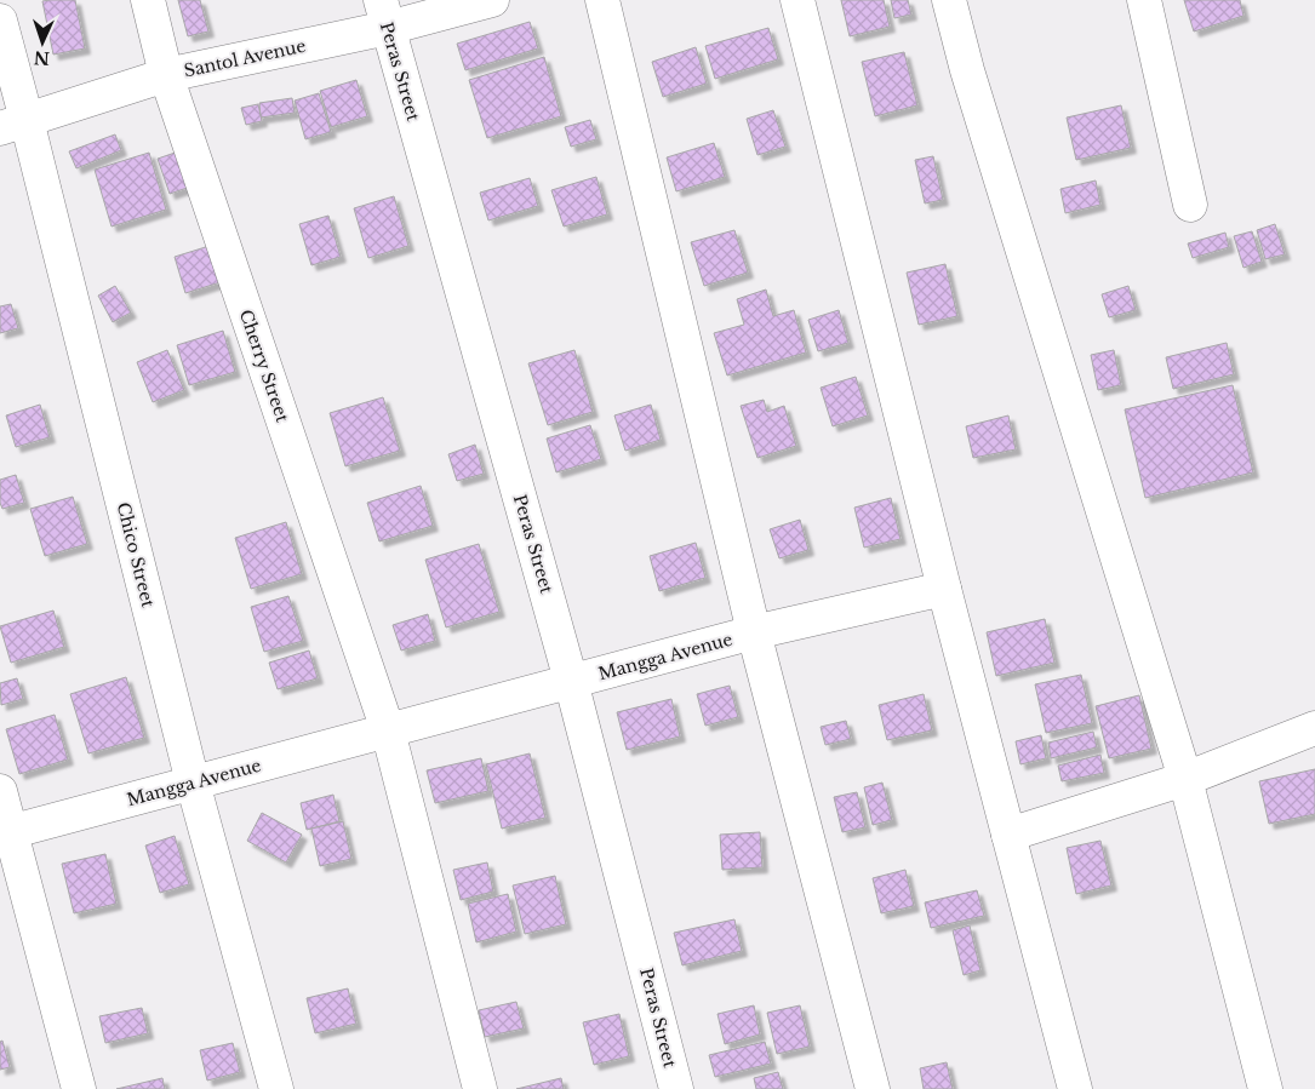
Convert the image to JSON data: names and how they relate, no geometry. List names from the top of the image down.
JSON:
{
  "streets": {
    "street": [
      "Santol Avenue",
      "Peras Street",
      "Cherry Street",
      "Chico Street",
      "Mangga Avenue"
    ]
  },
  "crossings": [
    ["Santol Avenue", "Peras Street"],
    ["Santol Avenue", "Cherry Street"],
    ["Santol Avenue", "Chico Street"],
    ["Peras Street", "Mangga Avenue"],
    ["Cherry Street", "Mangga Avenue"],
    ["Chico Street", "Mangga Avenue"]
  ],
  "north": "bottom"
}
